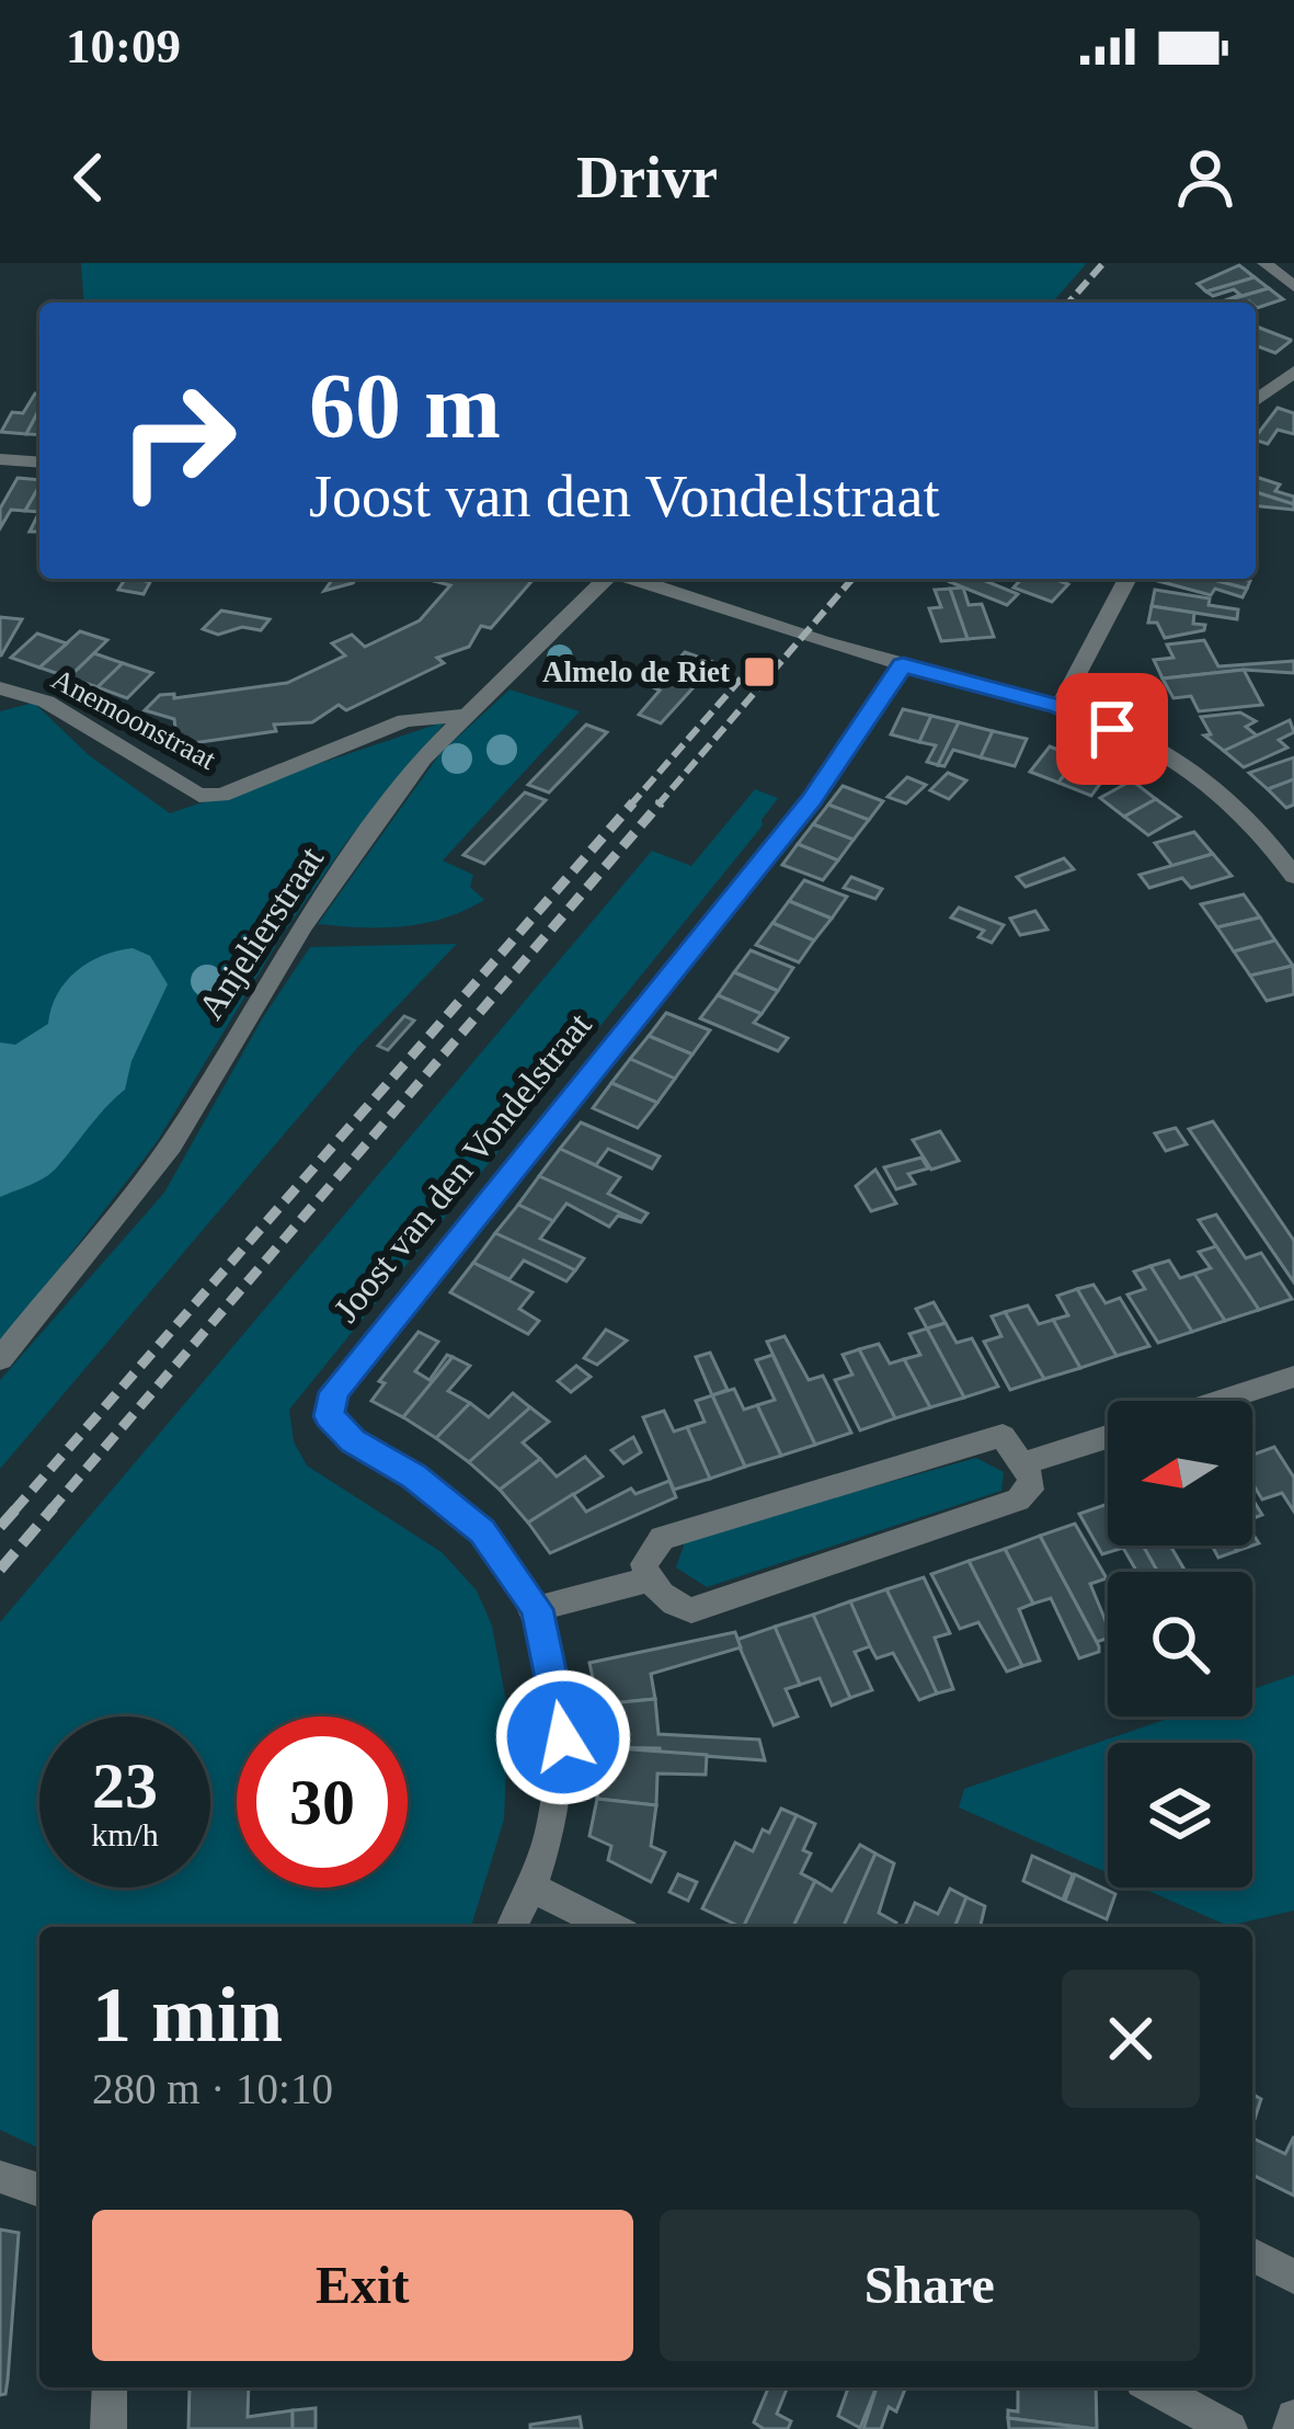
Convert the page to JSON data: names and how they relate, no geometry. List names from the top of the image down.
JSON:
{
  "streets": {
    "street": ["Anemoonstraat", "Anjelierstraat", "Joost van den Vondelstraat"]
  },
  "crossings": [
    ["Anemoonstraat", "Anjelierstraat"]
  ],
  "places": {
    "transit": ["Almelo de Riet"]
  },
  "north": "left",
  "page": {
    "status": "10:09",
    "header": "Drivr",
    "turn": ["60 m", "Joost van den Vondelstraat"],
    "speed": "23 km/h",
    "limit": "30",
    "heading": ["1 min", "280 m · 10:10"],
    "buttons": ["Exit", "Share"]
  }
}
